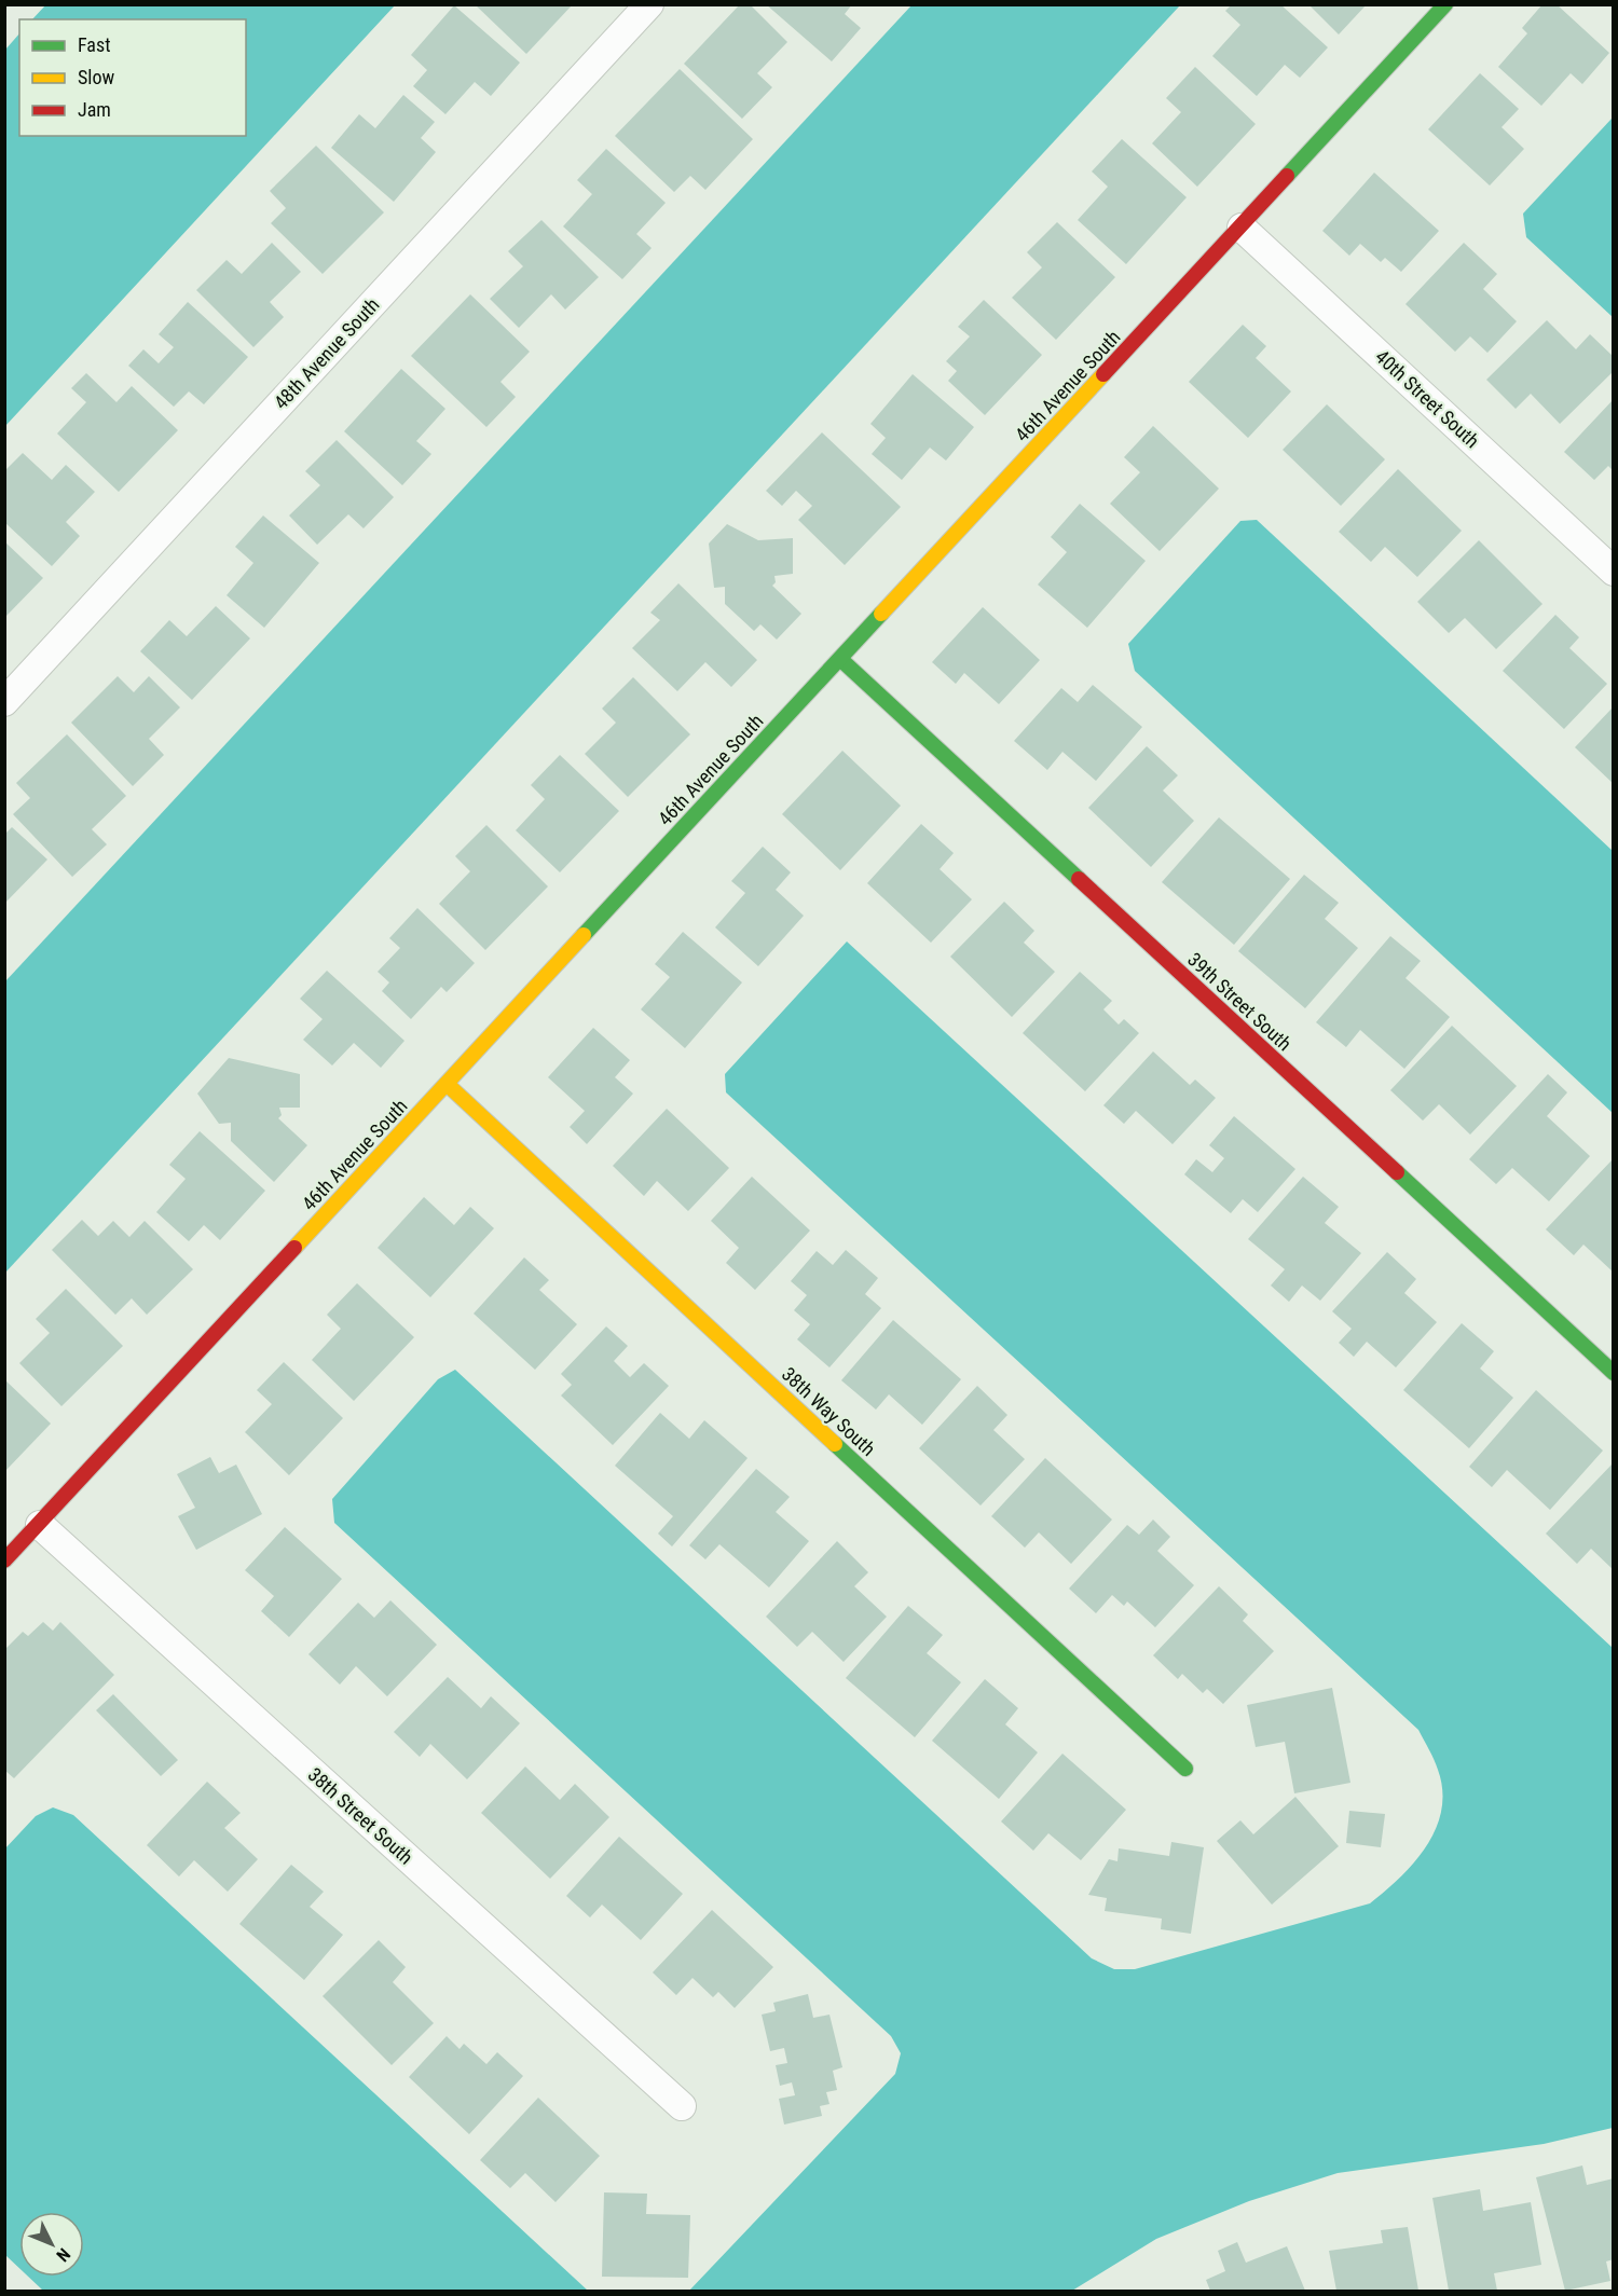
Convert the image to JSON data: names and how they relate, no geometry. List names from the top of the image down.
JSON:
{
  "streets": {
    "street": [
      "48th Avenue South",
      "46th Avenue South",
      "40th Street South",
      "39th Street South",
      "38th Way South",
      "38th Street South"
    ]
  },
  "crossings": [
    ["46th Avenue South", "40th Street South"],
    ["46th Avenue South", "39th Street South"],
    ["46th Avenue South", "38th Way South"],
    ["46th Avenue South", "38th Street South"]
  ],
  "legend": ["Fast", "Slow", "Jam"],
  "north": "bottom right"
}
